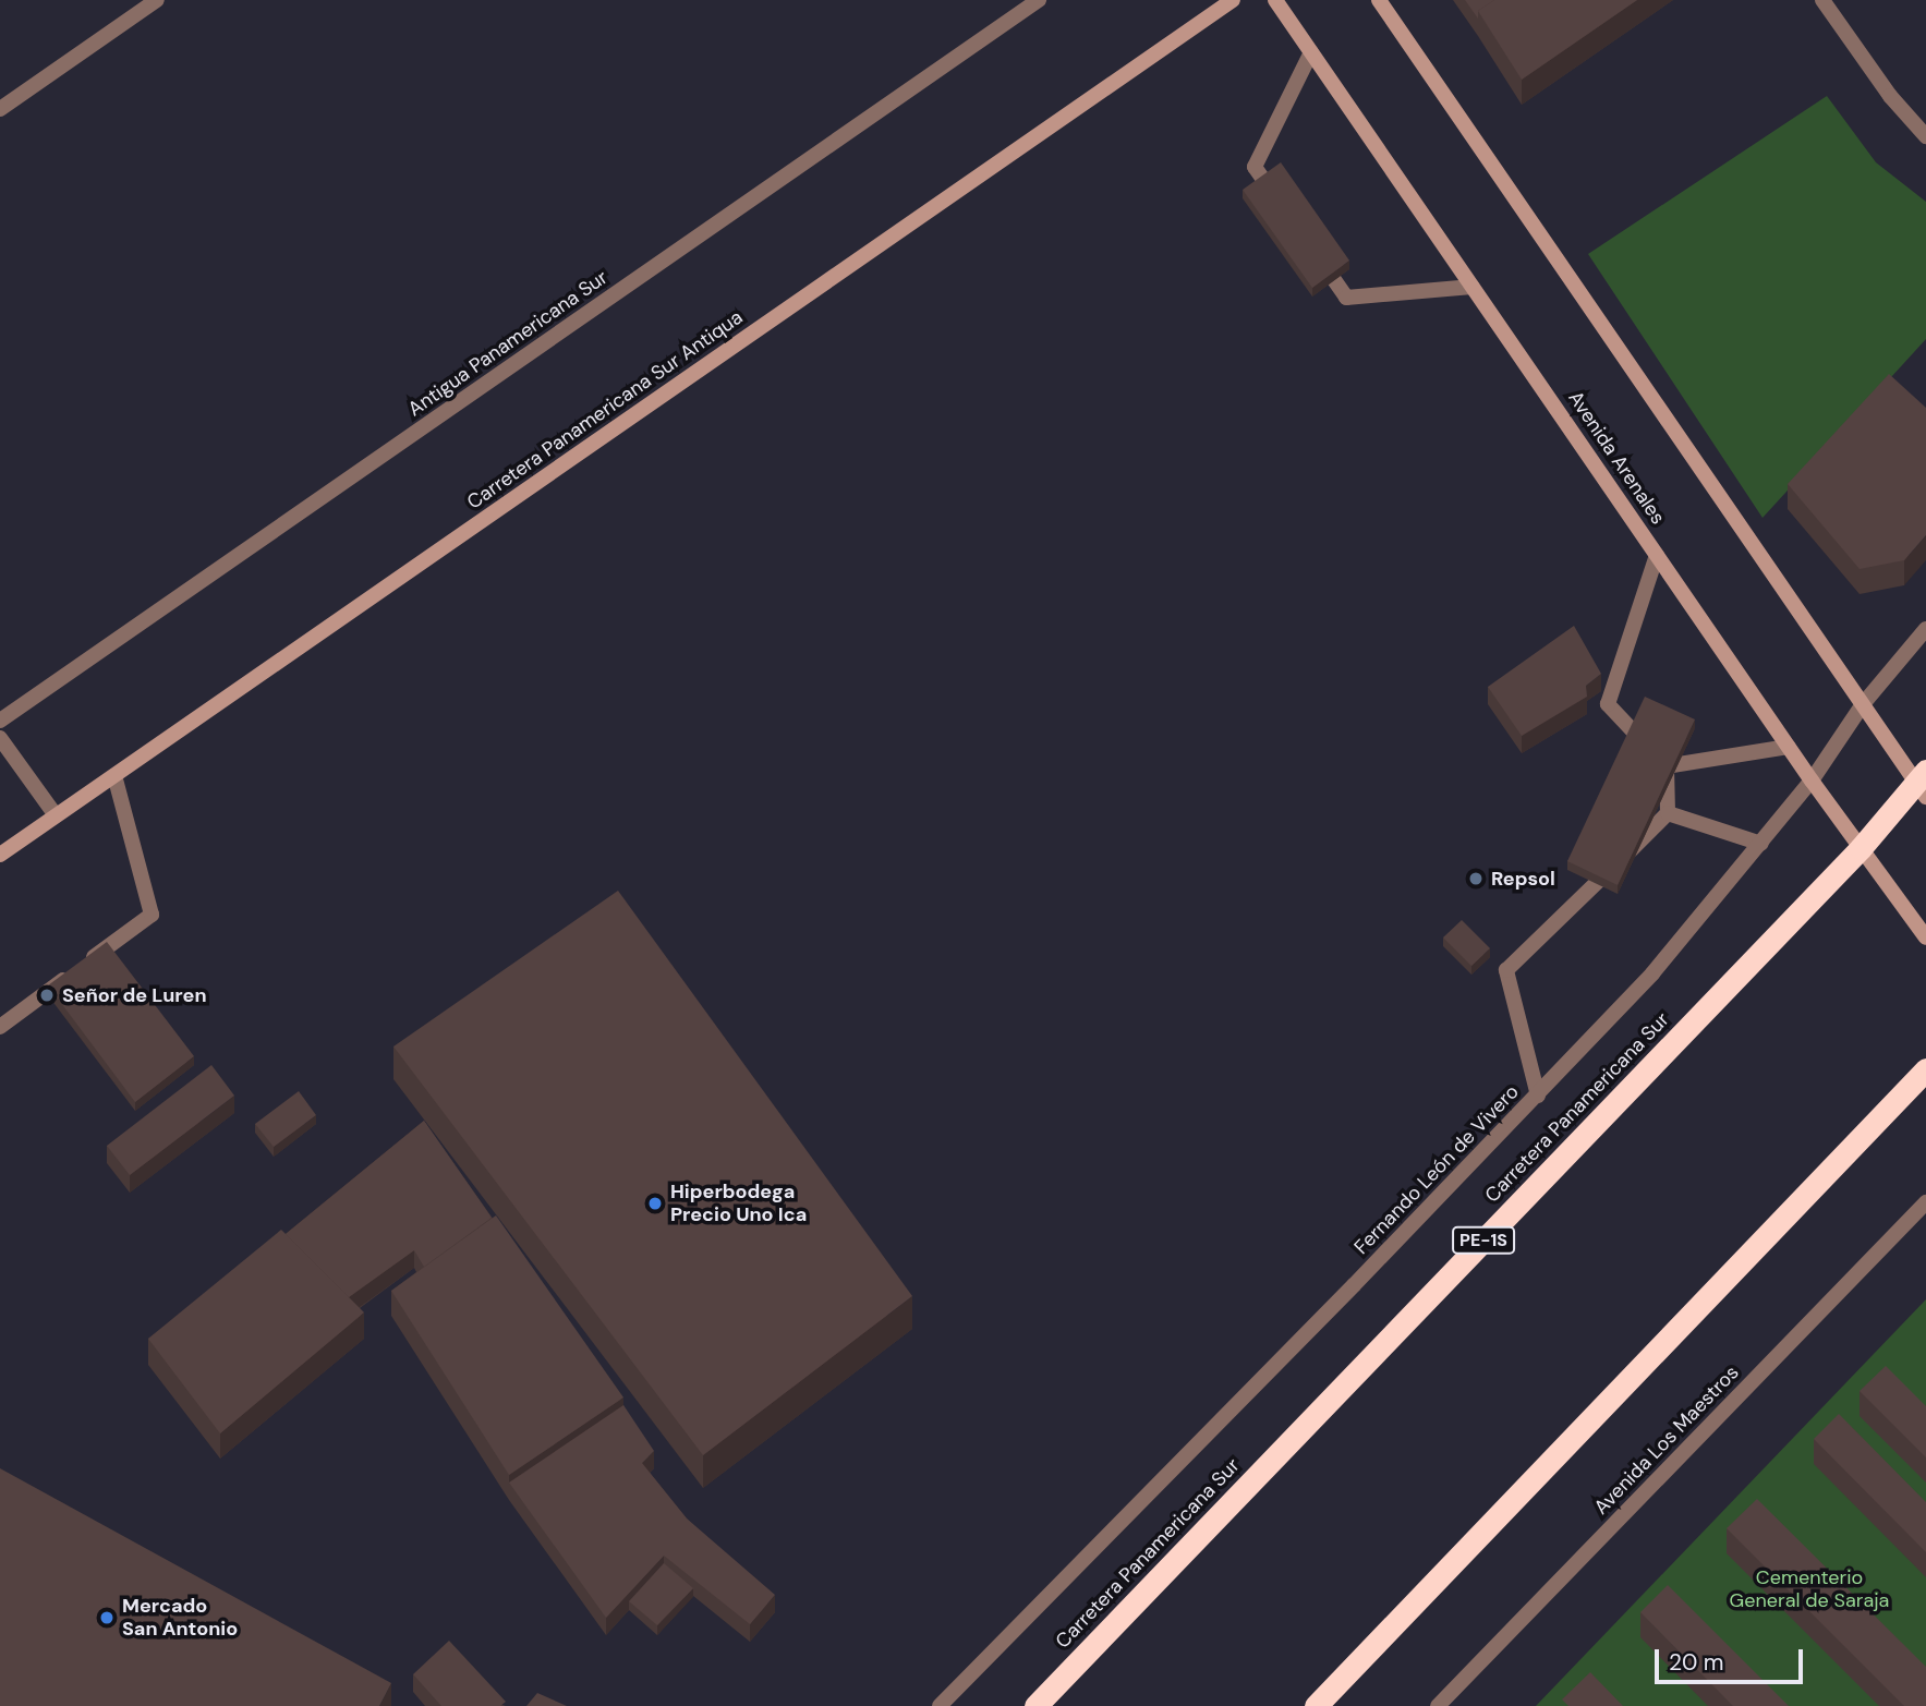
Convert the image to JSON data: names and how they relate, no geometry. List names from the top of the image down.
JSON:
{
  "streets": {
    "highway": ["Carretera Panamericana Sur", "PE-1S"],
    "street": [
      "Antigua Panamericana Sur",
      "Carretera Panamericana Sur Antiqua",
      "Avenida Arenales",
      "Fernando León de Vivero",
      "Avenida Los Maestros"
    ]
  },
  "crossings": [
    ["Avenida Arenales", "Carretera Panamericana Sur"],
    ["Avenida Arenales", "Fernando León de Vivero"]
  ],
  "parks": ["Cementerio General de Saraja"],
  "places": [
    "Repsol",
    "Señor de Luren",
    "Hiperbodega Precio Uno Ica",
    "Mercado San Antonio"
  ],
  "scale_bar": "20 m"
}
